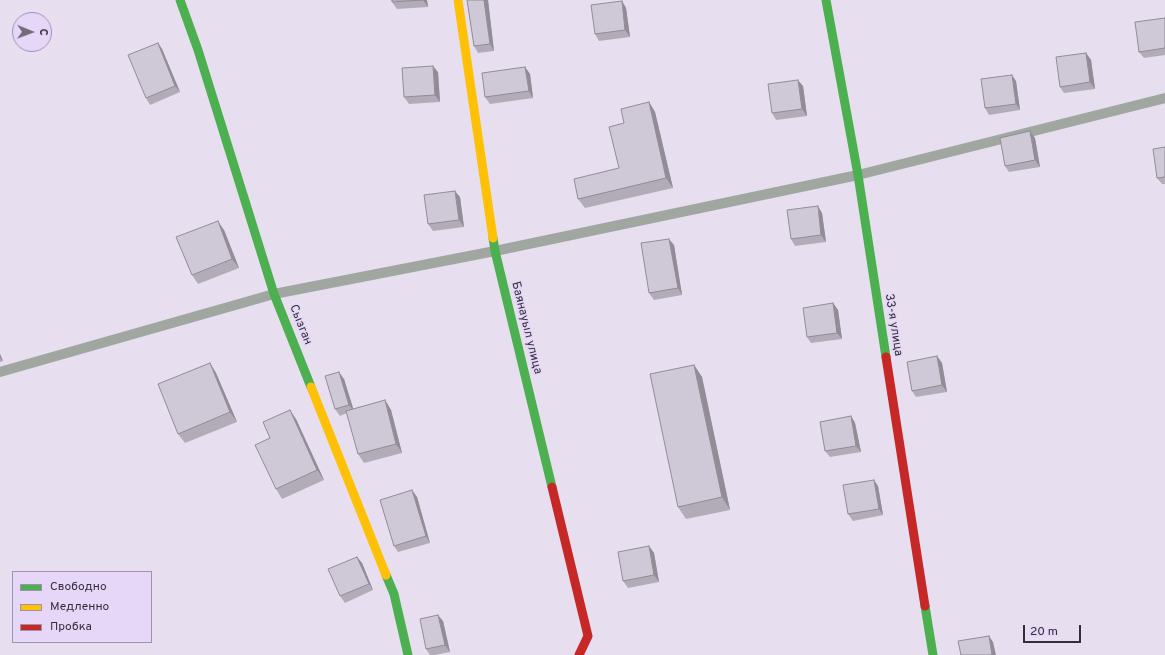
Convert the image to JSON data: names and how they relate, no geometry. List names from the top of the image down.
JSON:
{
  "streets": {
    "street": ["Сызган", "33-я улица", "Баянауыл улица"]
  },
  "legend": ["Свободно", "Медленно", "Пробка"],
  "scale_bar": "20 m",
  "north": "right"
}
